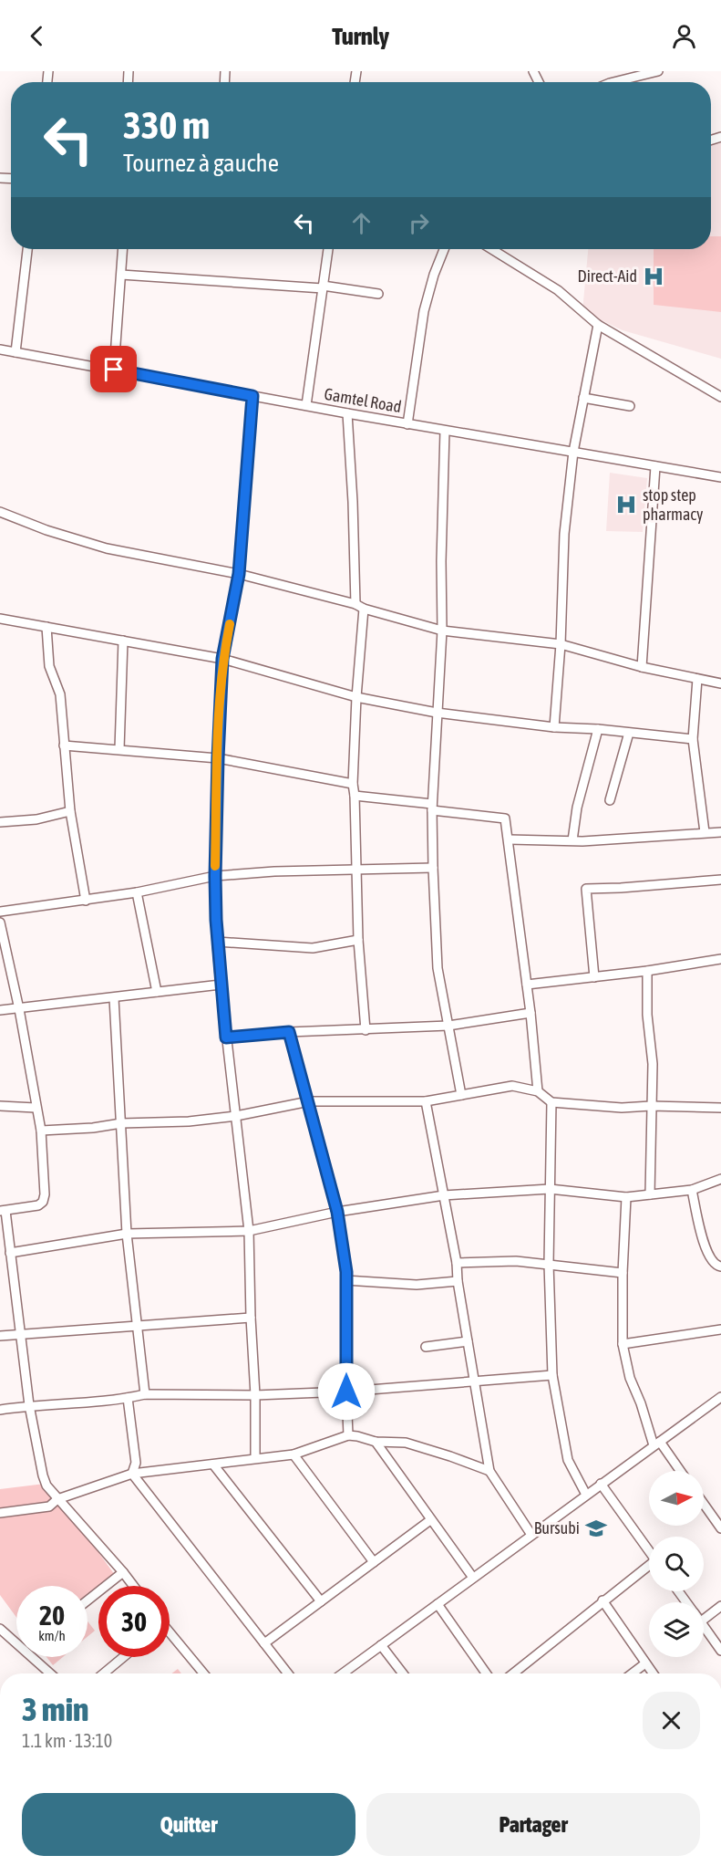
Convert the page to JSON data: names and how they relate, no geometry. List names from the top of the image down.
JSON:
{
  "streets": {
    "street": ["Gamtel Road"]
  },
  "places": {
    "hospital": ["Direct-Aid", "stop step pharmacy"],
    "school or university": ["Bursubi"]
  },
  "north": "right",
  "page": {
    "header": "Turnly",
    "turn": ["330 m", "Tournez à gauche"],
    "speed": "20 km/h",
    "limit": "30",
    "heading": ["3 min", "1.1 km · 13:10"],
    "buttons": ["Quitter", "Partager"]
  }
}
